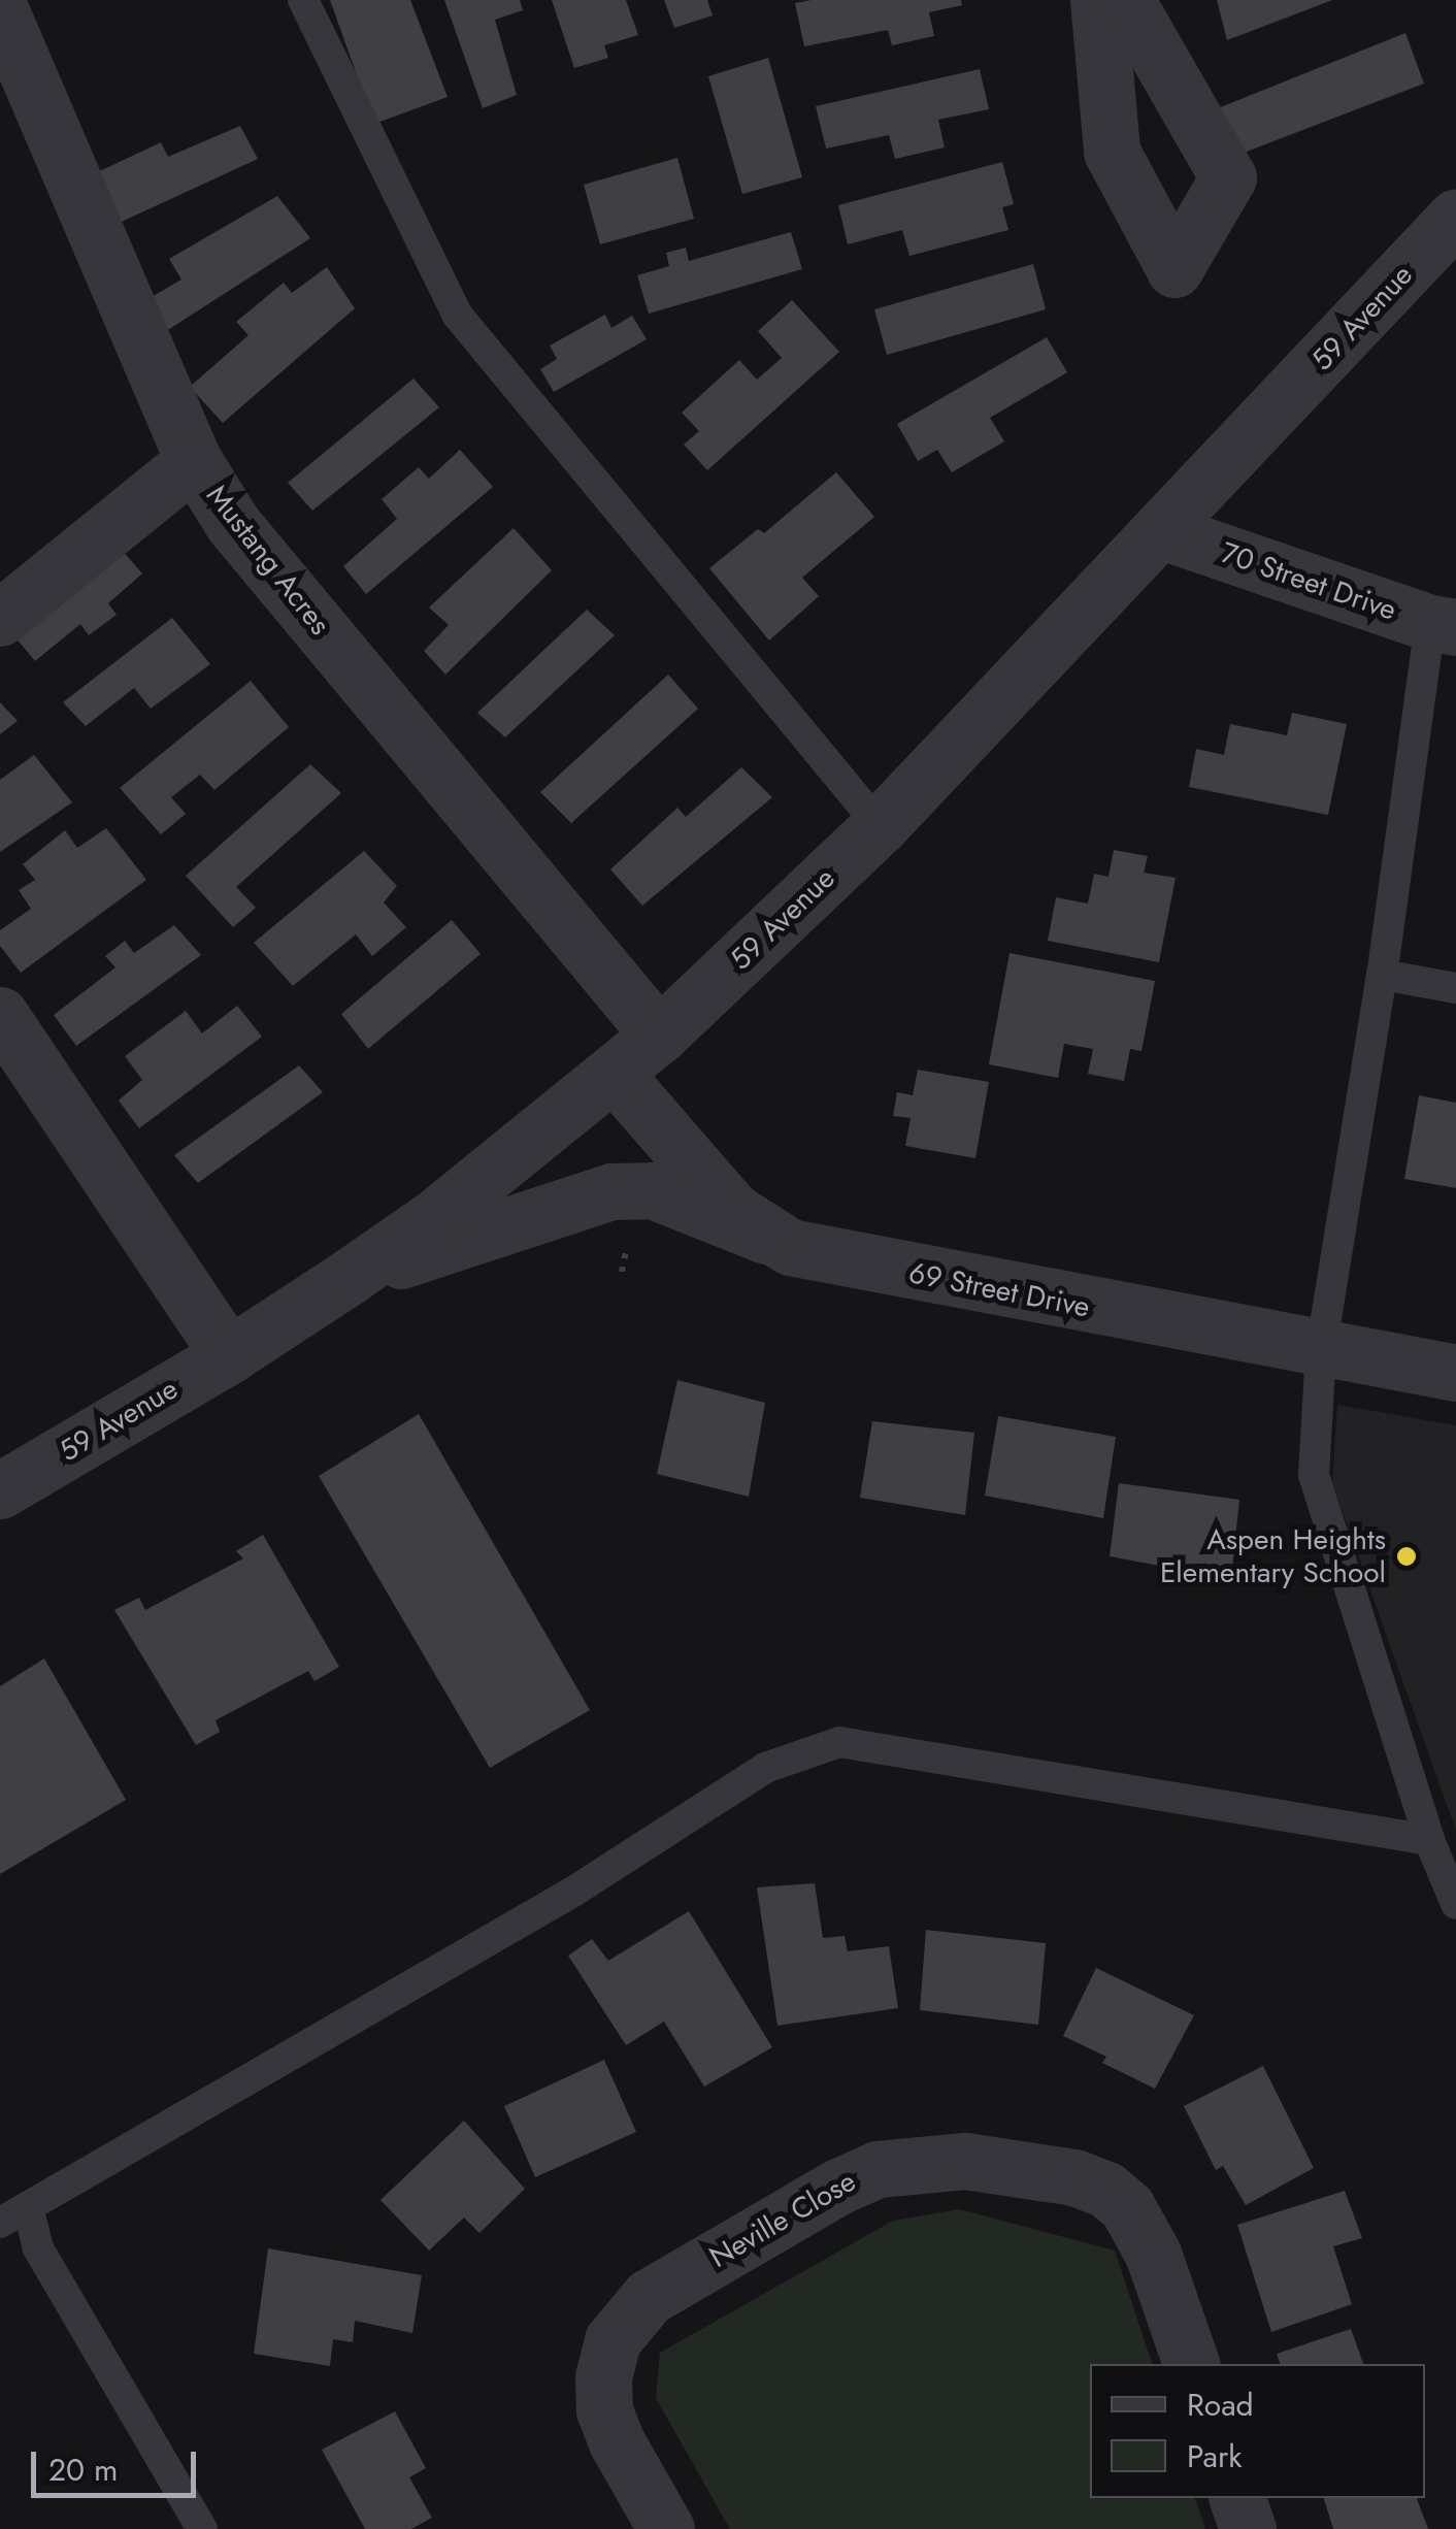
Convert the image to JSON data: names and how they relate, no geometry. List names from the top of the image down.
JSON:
{
  "streets": {
    "street": [
      "59 Avenue",
      "Mustang Acres",
      "70 Street Drive",
      "69 Street Drive",
      "Neville Close"
    ]
  },
  "crossings": [
    ["59 Avenue", "Mustang Acres"],
    ["59 Avenue", "70 Street Drive"],
    ["59 Avenue", "69 Street Drive"]
  ],
  "places": ["Aspen Heights Elementary School"],
  "legend": ["Road", "Park"],
  "scale_bar": "20 m"
}
